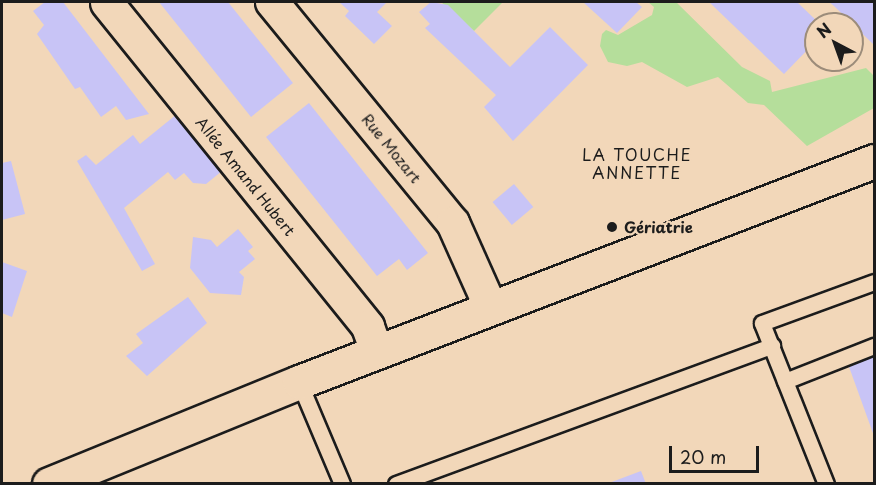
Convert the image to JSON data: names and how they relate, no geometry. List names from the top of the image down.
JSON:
{
  "streets": {
    "street": ["Rue Mozart", "Allée Amand Hubert"]
  },
  "districts": ["LA TOUCHE ANNETTE"],
  "places": ["Gériatrie"],
  "scale_bar": "20 m",
  "north": "top left"
}
